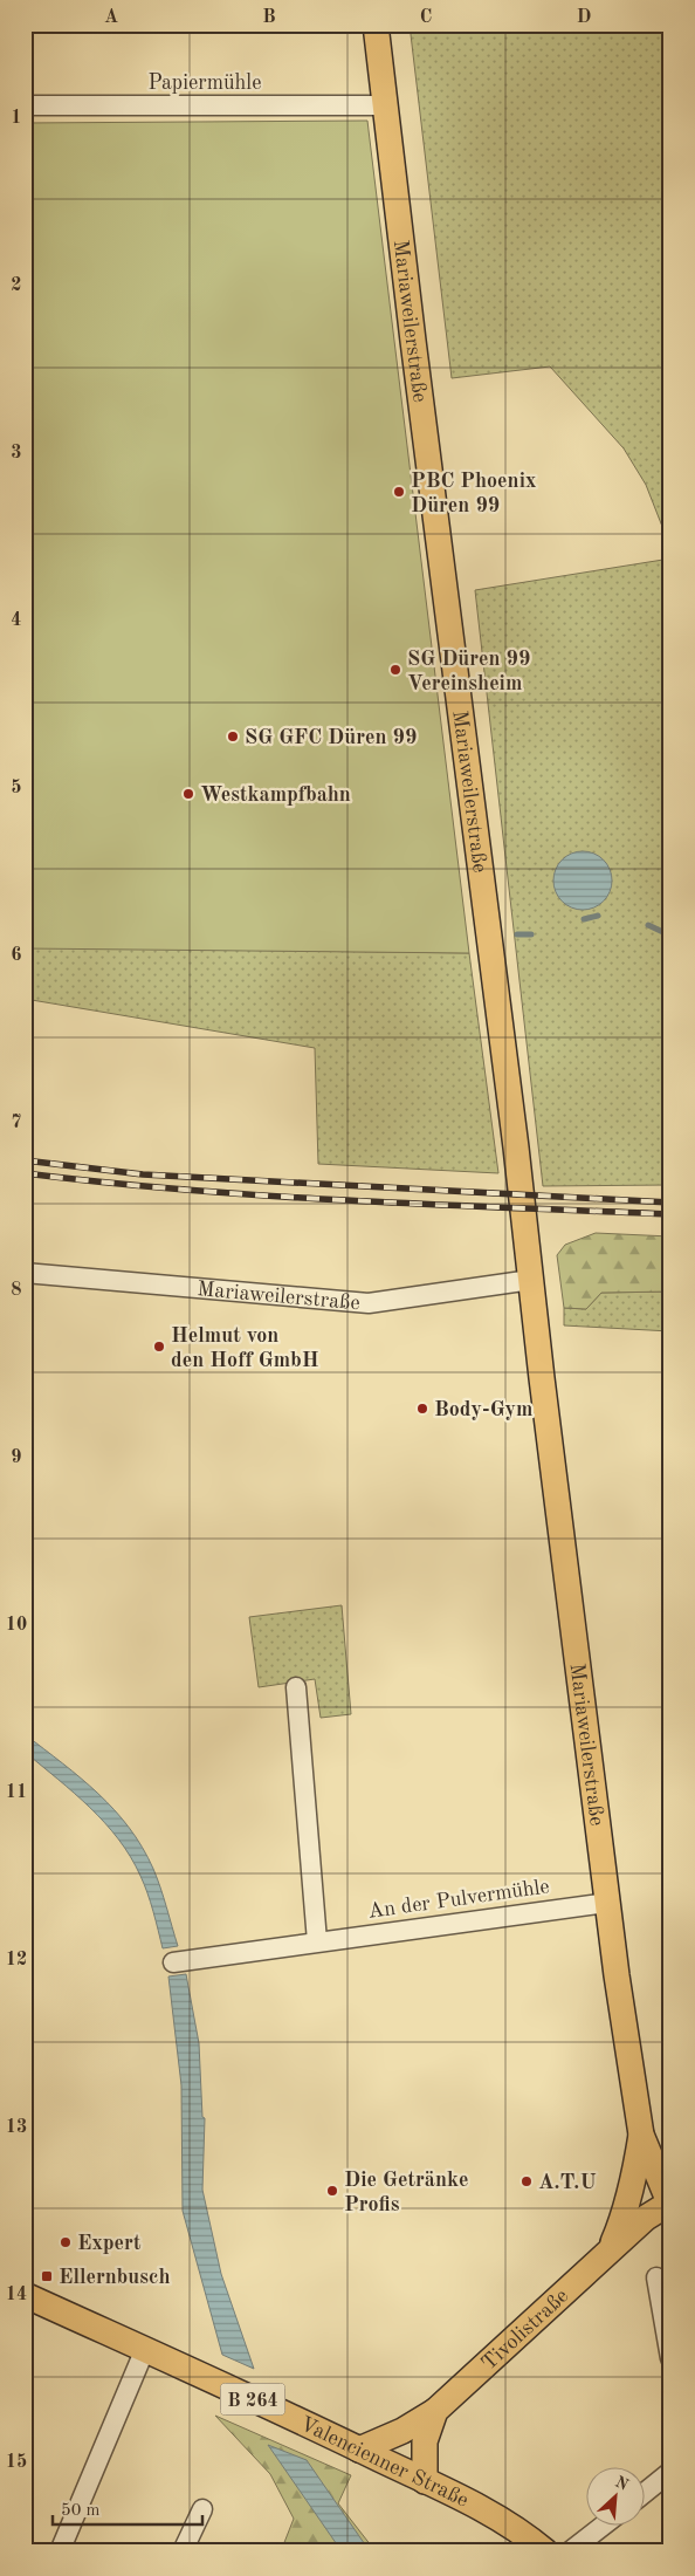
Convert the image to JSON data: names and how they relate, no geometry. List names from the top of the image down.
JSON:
{
  "streets": {
    "main road": [
      "Mariaweilerstraße",
      "Tivolistraße",
      "B 264",
      "Valencienner Straße"
    ],
    "street": ["Papiermühle", "An der Pulvermühle"]
  },
  "crossings": [
    ["Papiermühle", "Mariaweilerstraße"],
    ["Mariaweilerstraße", "An der Pulvermühle"],
    ["Mariaweilerstraße", "Tivolistraße"],
    ["Tivolistraße", "Valencienner Straße"]
  ],
  "places": {
    "other": [
      "PBC Phoenix Düren 99",
      "SG Düren 99 Vereinsheim",
      "SG GFC Düren 99",
      "Westkampfbahn",
      "Helmut von den Hoff GmbH",
      "Body-Gym",
      "A.T.U",
      "Die Getränke Profis",
      "Expert"
    ],
    "transit": ["Ellernbusch"]
  },
  "scale_bar": "50 m",
  "north": "top right",
  "grid": {
    "columns": [
      "A",
      "B",
      "C",
      "D"
    ],
    "rows": [
      "1",
      "2",
      "3",
      "4",
      "5",
      "6",
      "7",
      "8",
      "9",
      "10",
      "11",
      "12",
      "13",
      "14",
      "15"
    ]
  }
}
